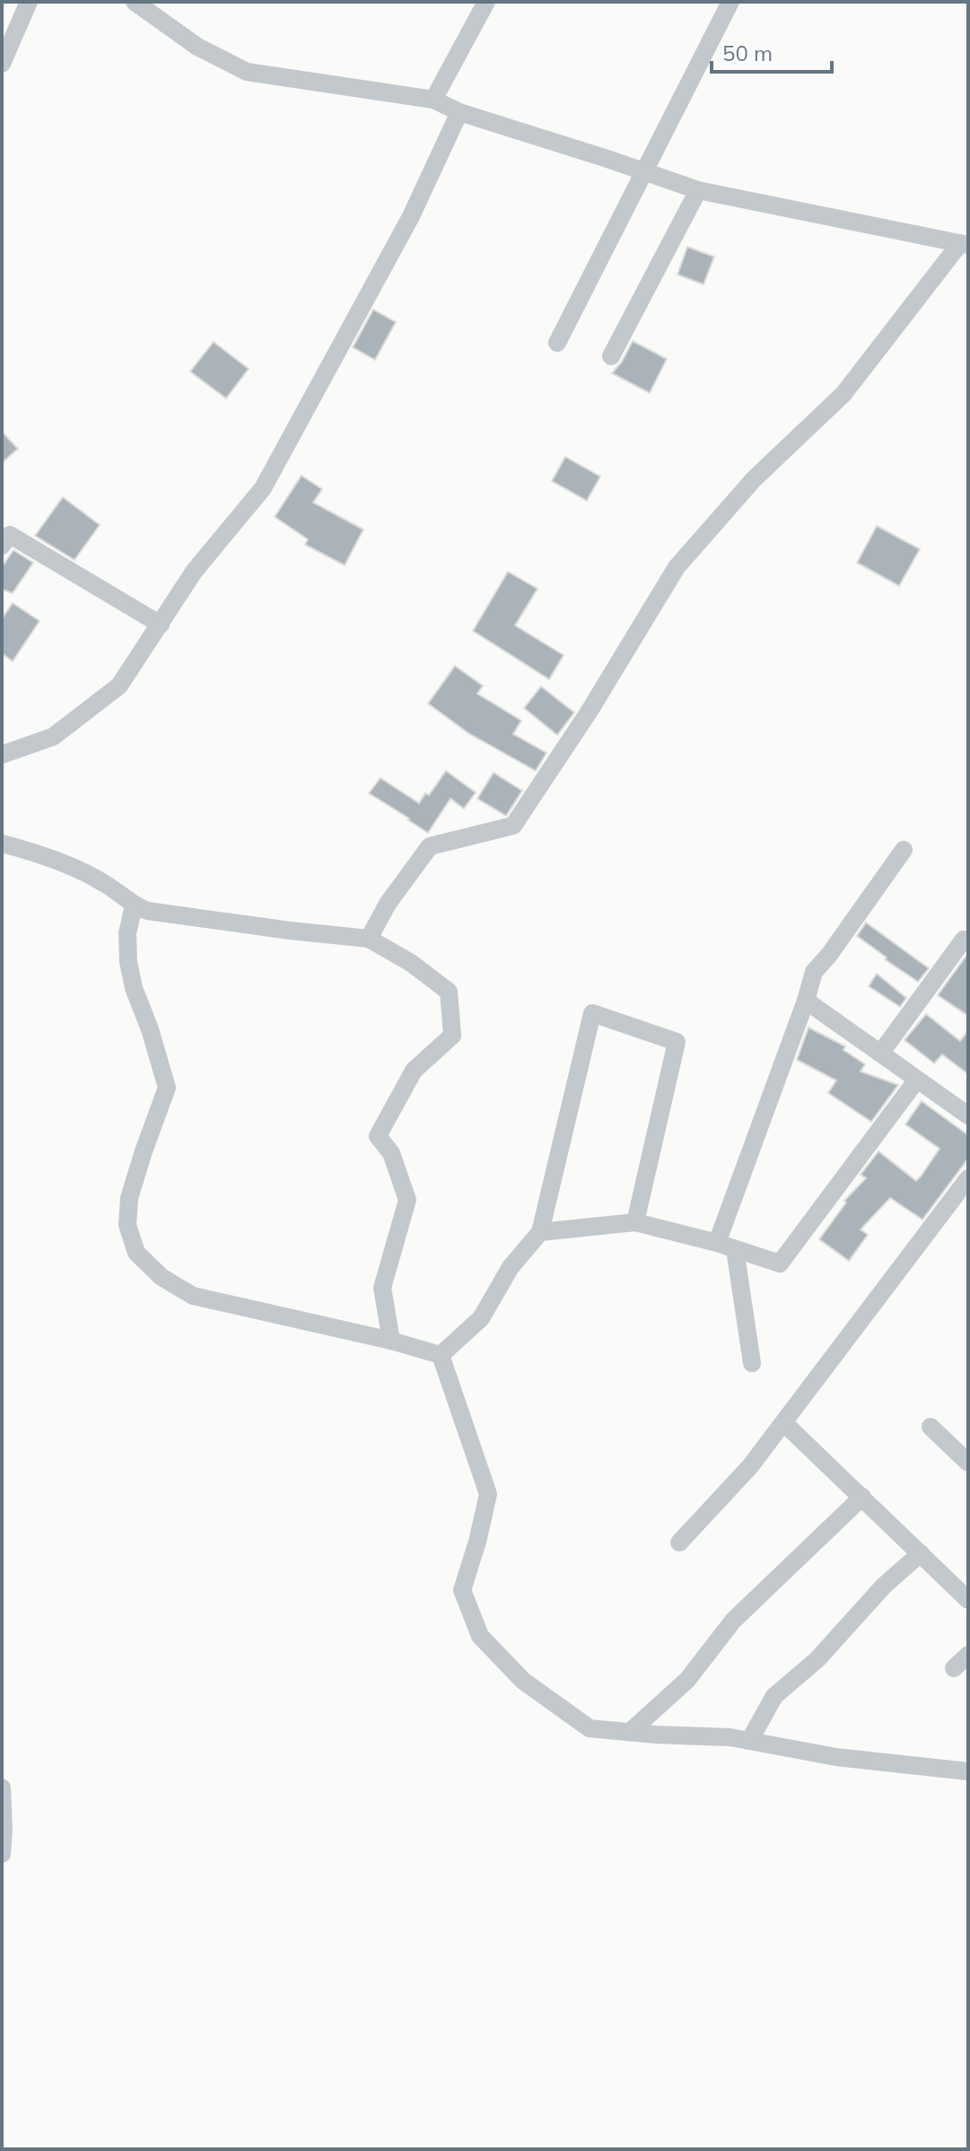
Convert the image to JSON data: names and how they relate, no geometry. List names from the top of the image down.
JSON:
{
  "scale_bar": "50 m"
}
